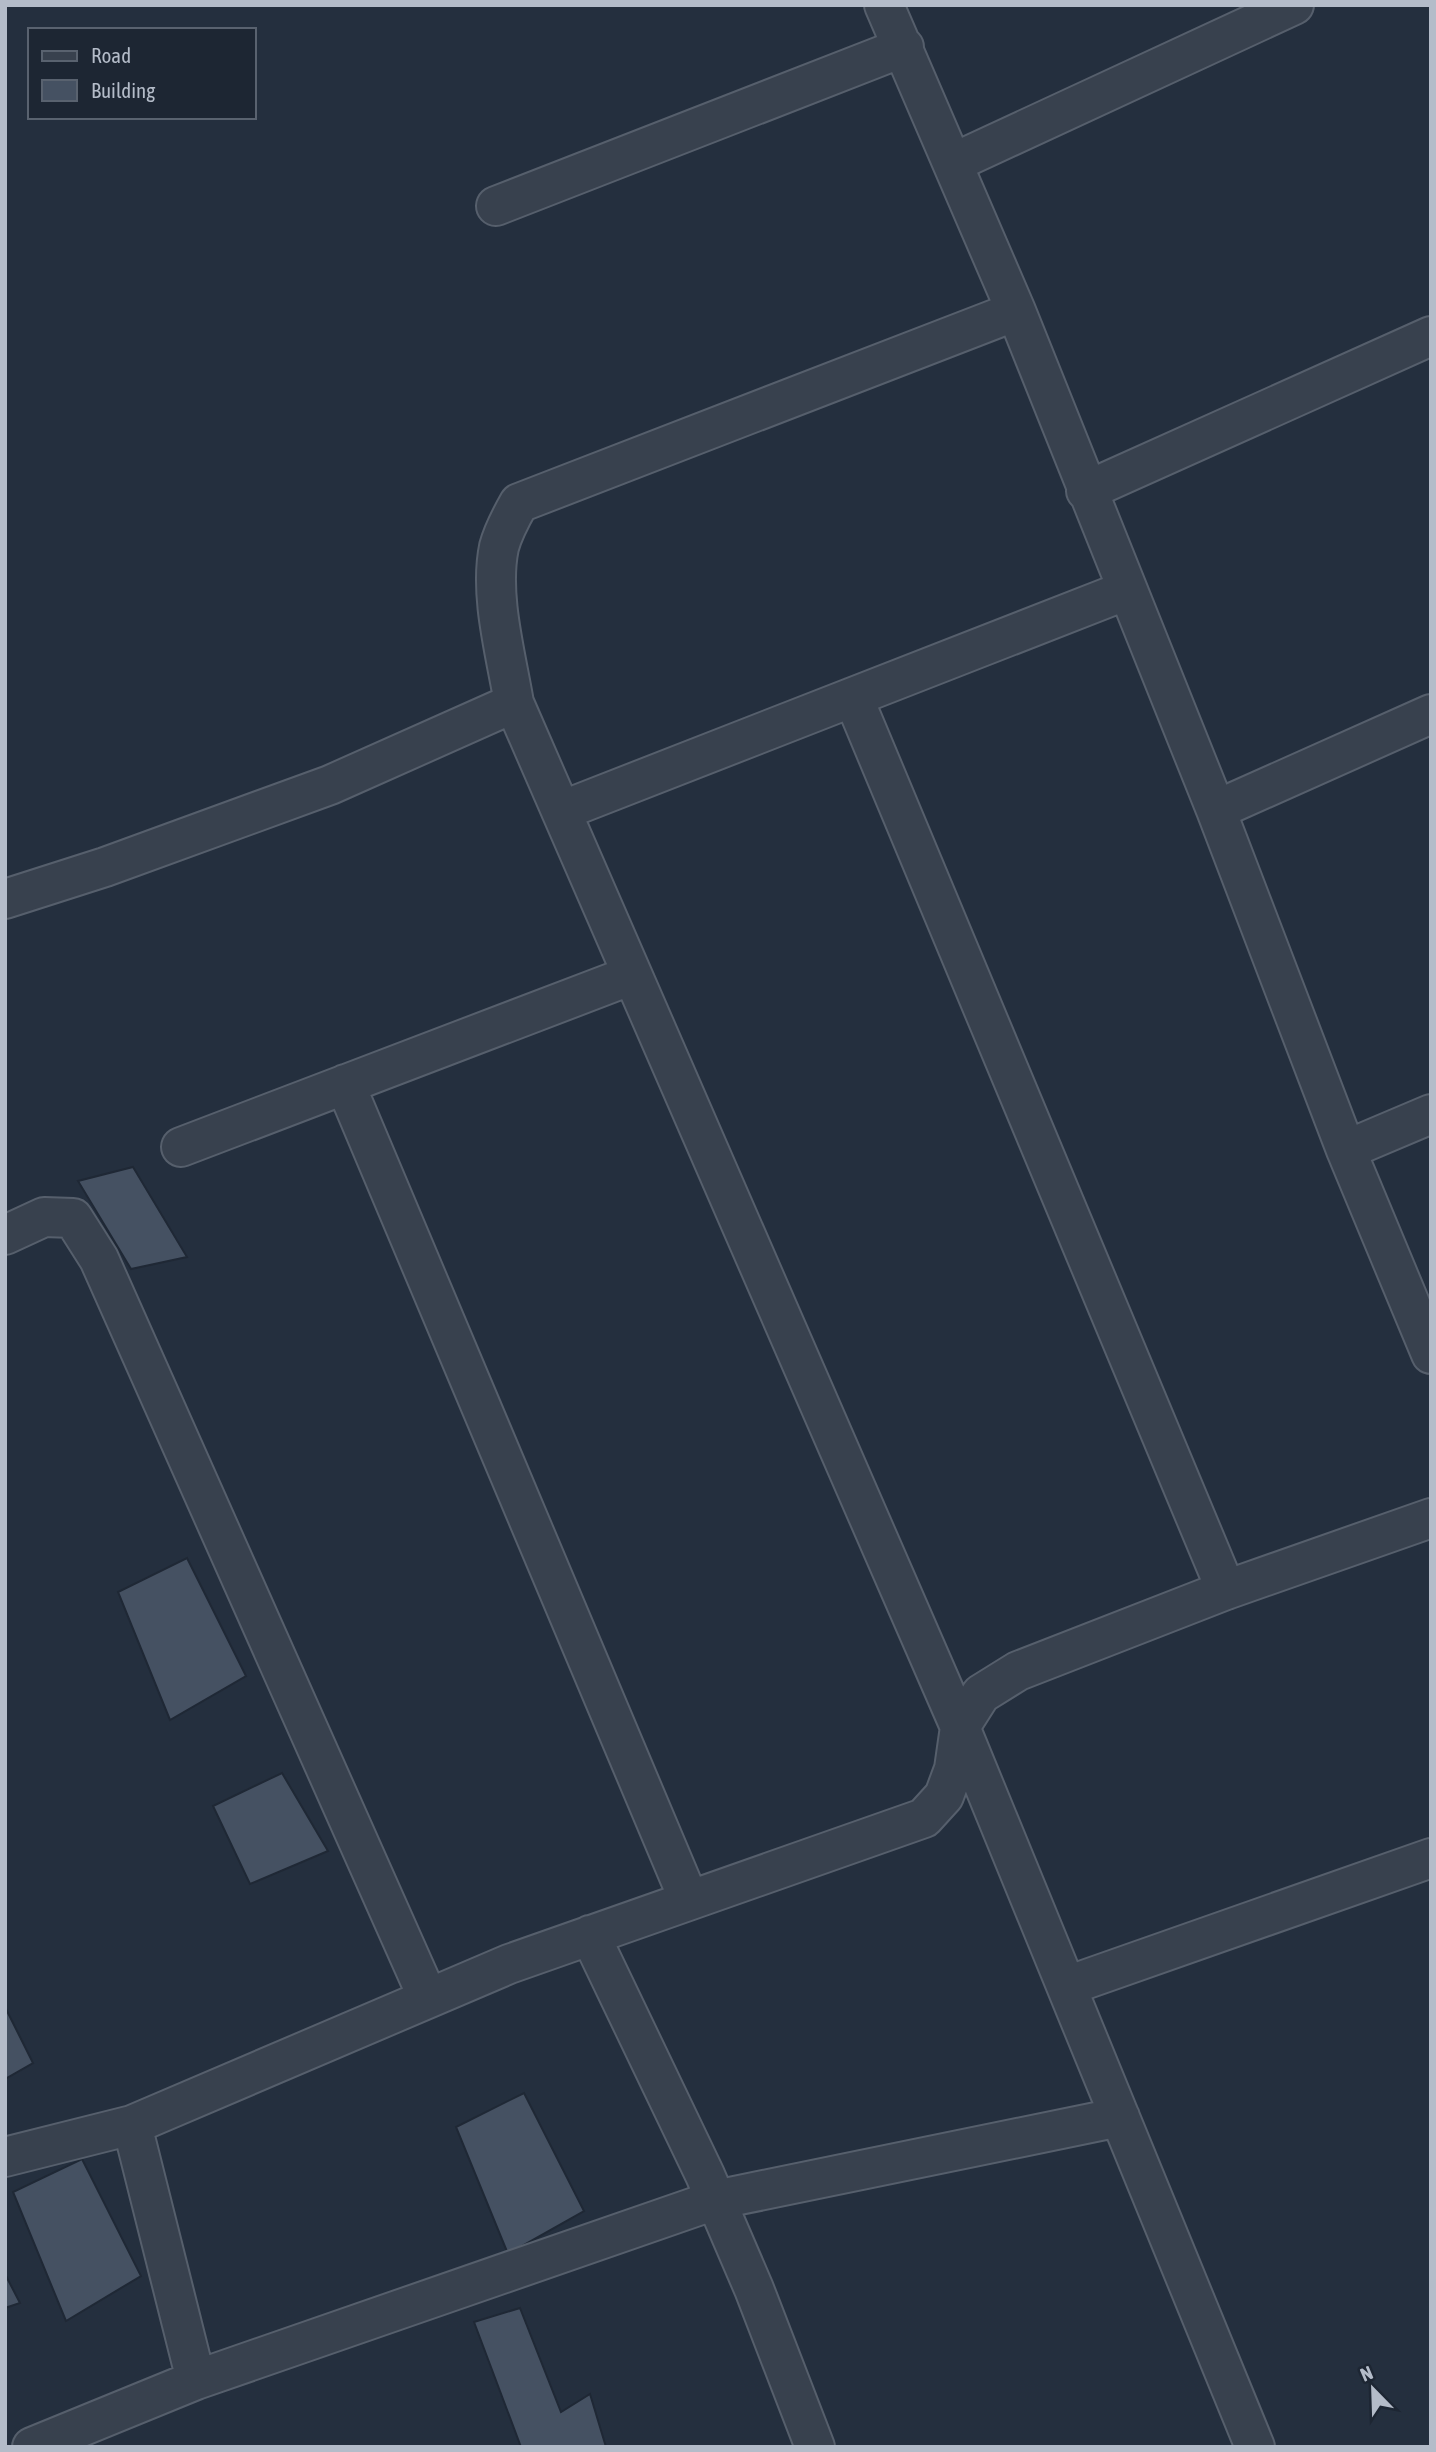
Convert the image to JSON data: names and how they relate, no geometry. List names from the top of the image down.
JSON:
{
  "legend": ["Road", "Building"],
  "north": "top left"
}
